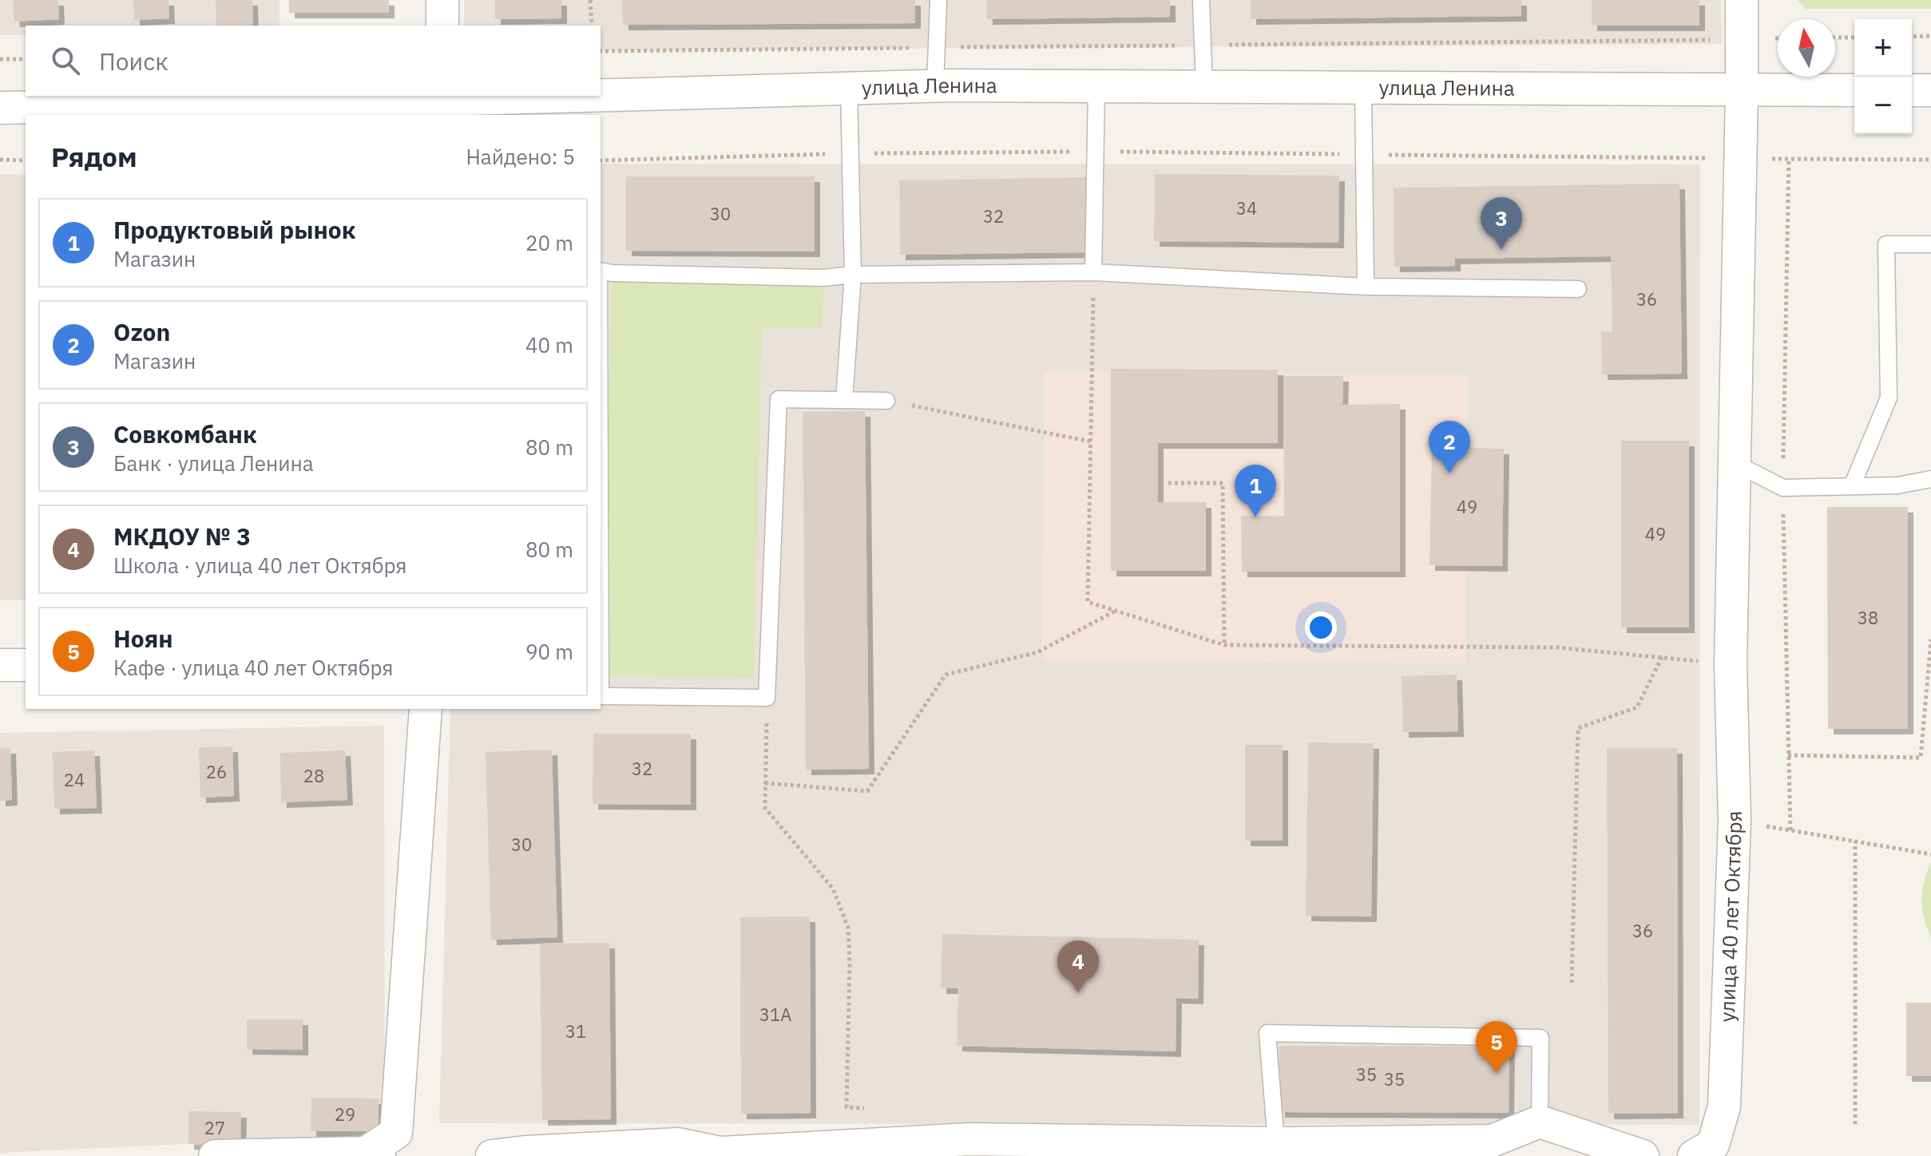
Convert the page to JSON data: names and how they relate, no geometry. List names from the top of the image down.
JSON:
{
  "streets": {
    "street": ["улица Ленина", "улица 40 лет Октября"]
  },
  "crossings": [
    ["улица Ленина", "улица 40 лет Октября"]
  ],
  "house_numbers": [
    "34",
    "30",
    "32",
    "36",
    "49",
    "49",
    "38",
    "32",
    "26",
    "28",
    "24",
    "30",
    "36",
    "31А",
    "31",
    "35",
    "35",
    "29",
    "27"
  ],
  "north": "top",
  "page": {
    "map_buttons": ["+", "−"],
    "search": "Поиск",
    "heading": ["Рядом", "Найдено: 5"],
    "pins": [
      "3",
      "2",
      "1",
      "4",
      "5"
    ],
    "list": [
      {
        "mark": "1",
        "name": "Продуктовый рынок",
        "note": "Магазин",
        "value": "20 m"
      },
      {
        "mark": "2",
        "name": "Ozon",
        "note": "Магазин",
        "value": "40 m"
      },
      {
        "mark": "3",
        "name": "Совкомбанк",
        "note": "Банк · улица Ленина",
        "value": "80 m"
      },
      {
        "mark": "4",
        "name": "МКДОУ № 3",
        "note": "Школа · улица 40 лет Октября",
        "value": "80 m"
      },
      {
        "mark": "5",
        "name": "Ноян",
        "note": "Кафе · улица 40 лет Октября",
        "value": "90 m"
      }
    ]
  }
}
